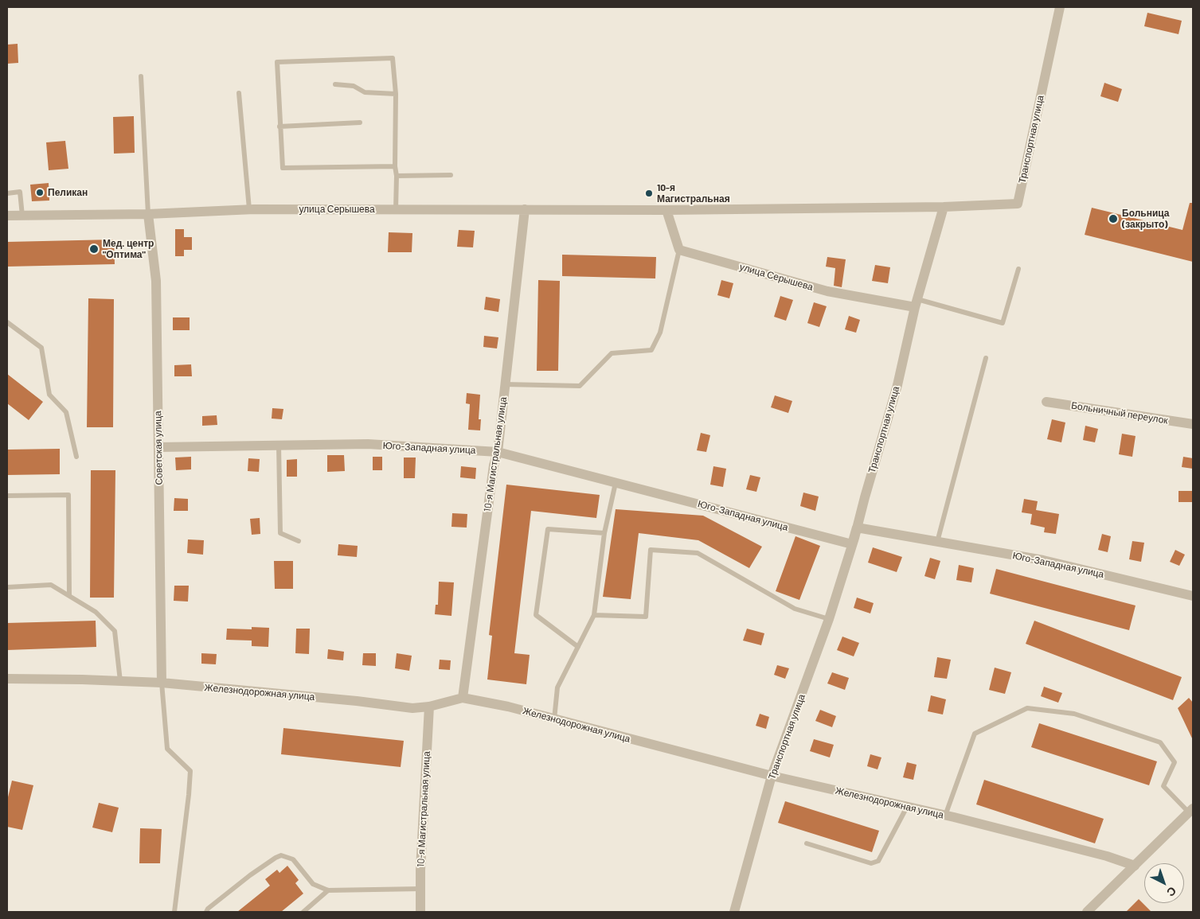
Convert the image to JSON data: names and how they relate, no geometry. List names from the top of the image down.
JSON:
{
  "streets": {
    "street": [
      "Транспортная улица",
      "улица Серышева",
      "Больничный переулок",
      "Советская улица",
      "Юго-Западная улица",
      "10-я Магистральная улица",
      "Железнодорожная улица"
    ]
  },
  "crossings": [
    ["Транспортная улица", "улица Серышева"],
    ["Транспортная улица", "Юго-Западная улица"],
    ["Транспортная улица", "Железнодорожная улица"],
    ["улица Серышева", "Советская улица"],
    ["улица Серышева", "10-я Магистральная улица"],
    ["Советская улица", "Юго-Западная улица"],
    ["Советская улица", "Железнодорожная улица"],
    ["Юго-Западная улица", "10-я Магистральная улица"],
    ["10-я Магистральная улица", "Железнодорожная улица"]
  ],
  "places": [
    "Пеликан",
    "10-я Магистральная",
    "Больница (закрыто)",
    "Мед. центр \"Оптима\""
  ],
  "north": "bottom right"
}
